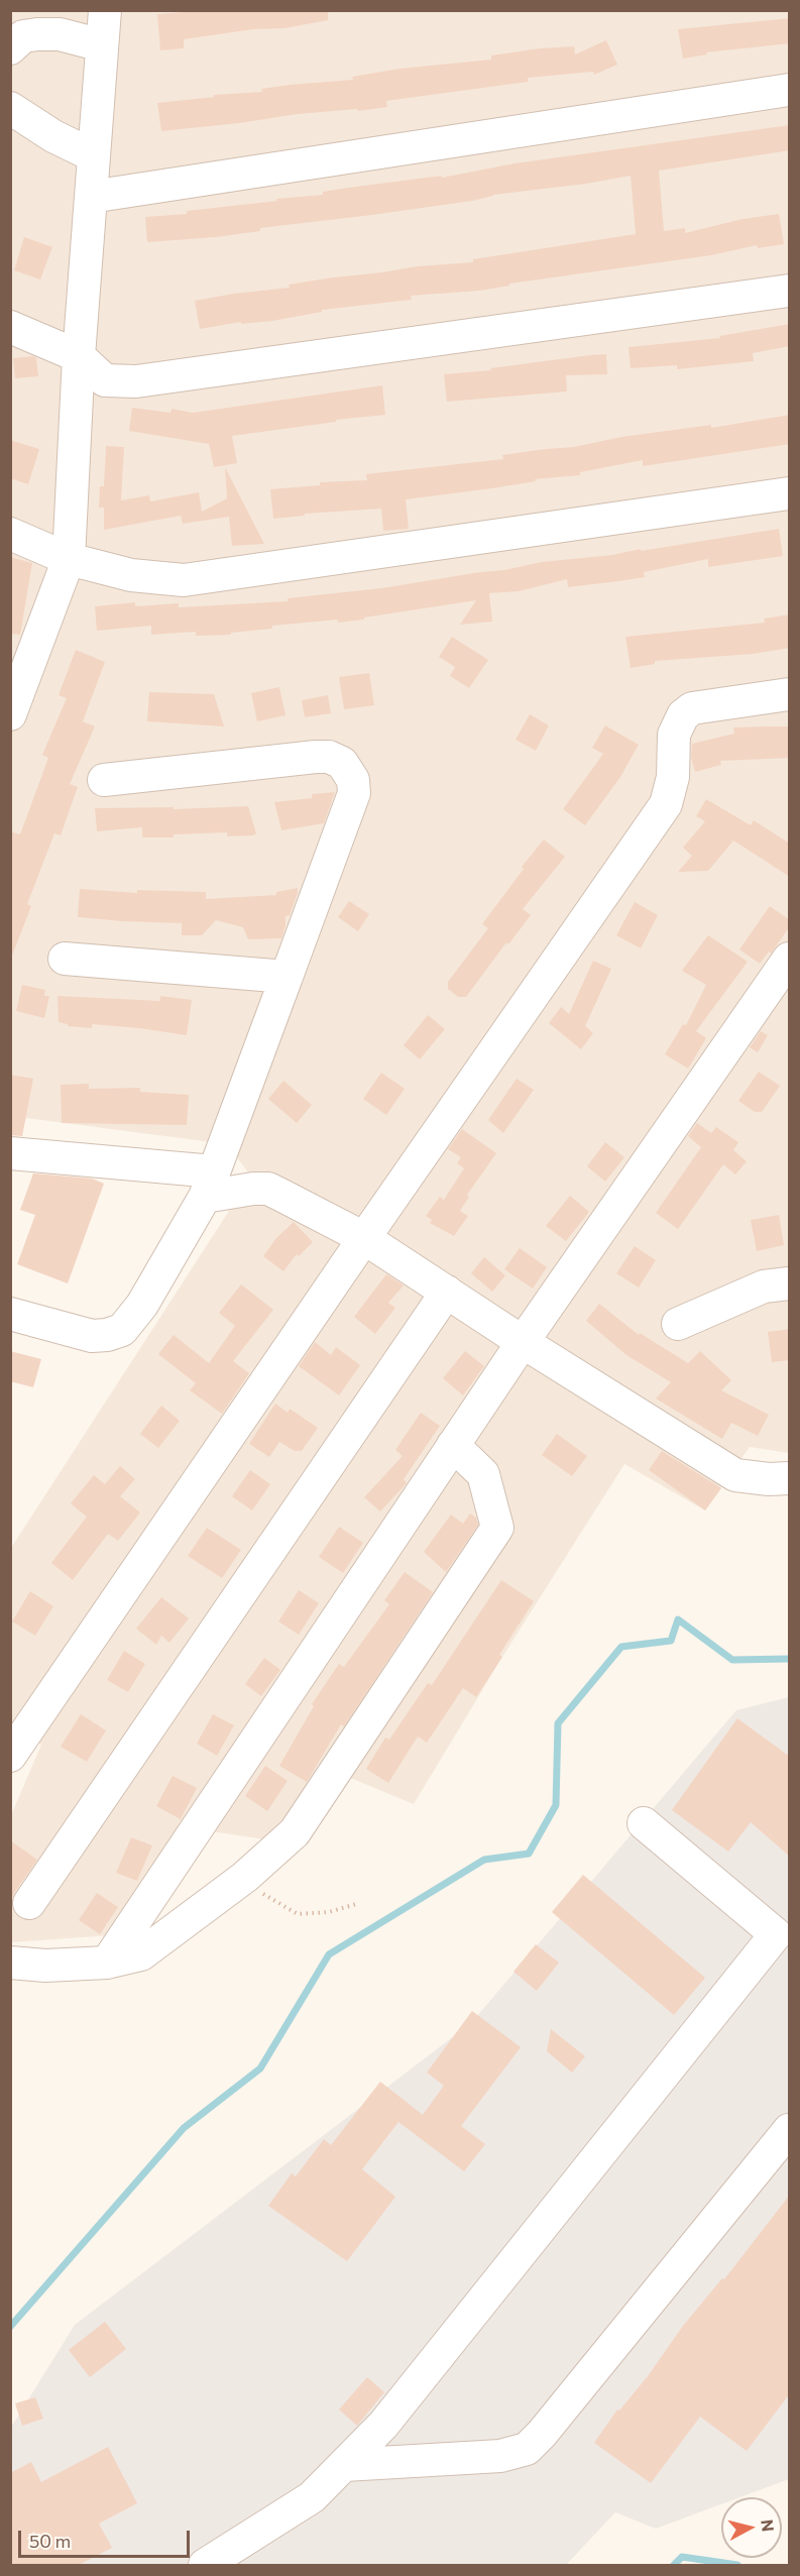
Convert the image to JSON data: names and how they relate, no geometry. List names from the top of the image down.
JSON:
{
  "scale_bar": "50 m",
  "north": "right"
}
